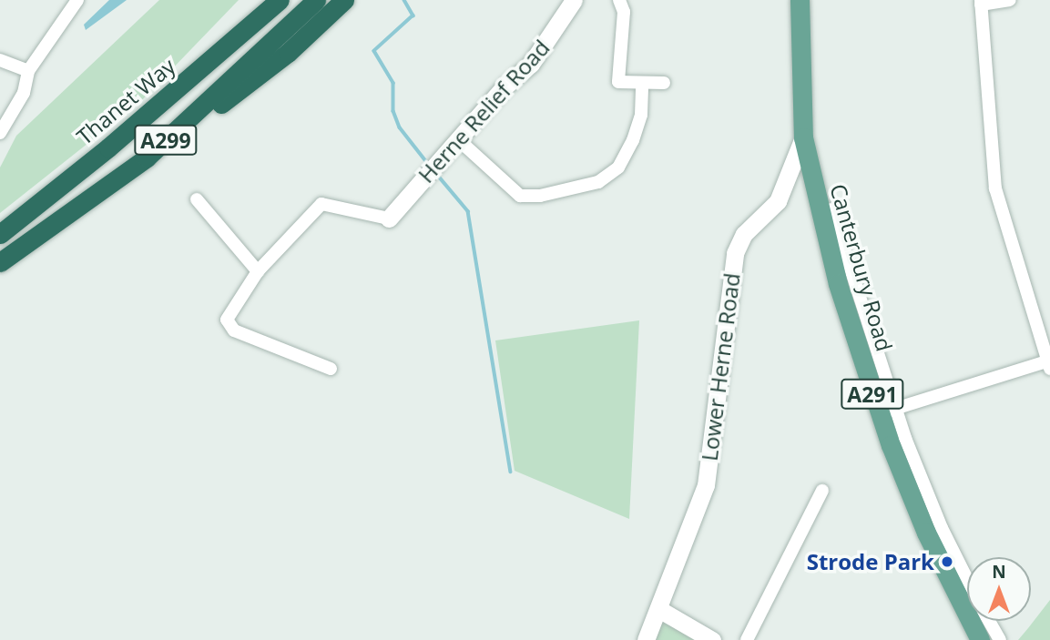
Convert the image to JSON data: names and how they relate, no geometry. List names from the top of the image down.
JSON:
{
  "streets": {
    "highway": ["Thanet Way", "A299"],
    "main road": ["Canterbury Road", "A291"],
    "street": ["Herne Relief Road", "Lower Herne Road"]
  },
  "crossings": [
    ["Thanet Way", "A299"],
    ["Canterbury Road", "Lower Herne Road"]
  ],
  "places": ["Strode Park"],
  "north": "top"
}
